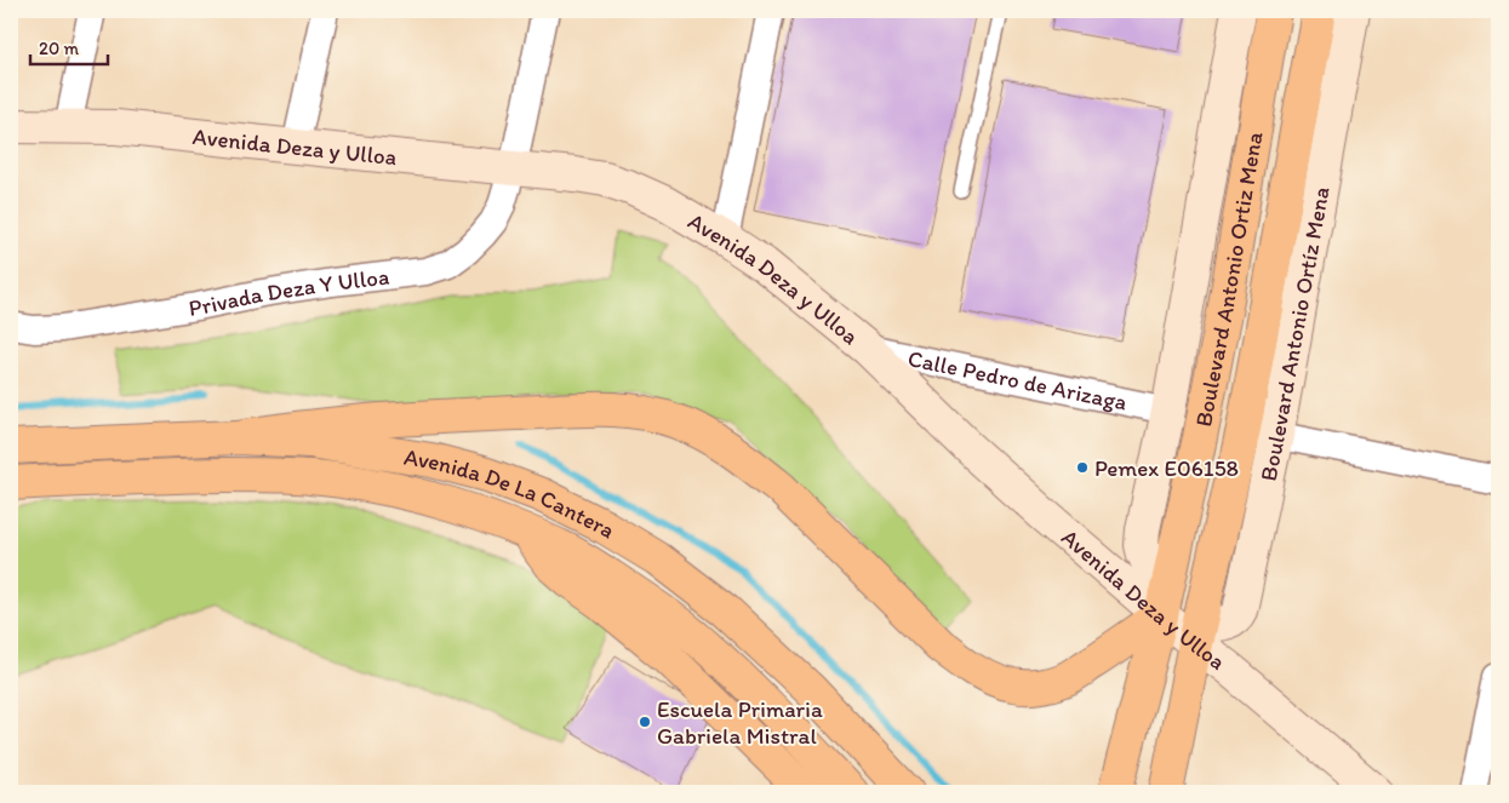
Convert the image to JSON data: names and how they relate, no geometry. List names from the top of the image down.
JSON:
{
  "streets": {
    "main road": ["Boulevard Antonio Ortiz Mena", "Avenida De La Cantera"],
    "street": [
      "Avenida Deza y Ulloa",
      "Privada Deza Y Ulloa",
      "Boulevard Antonio Ortíz Mena",
      "Calle Pedro de Arizaga"
    ]
  },
  "crossings": [
    ["Avenida Deza y Ulloa", "Boulevard Antonio Ortiz Mena"],
    ["Avenida Deza y Ulloa", "Privada Deza Y Ulloa"],
    ["Avenida Deza y Ulloa", "Boulevard Antonio Ortíz Mena"],
    ["Avenida Deza y Ulloa", "Calle Pedro de Arizaga"],
    ["Boulevard Antonio Ortiz Mena", "Boulevard Antonio Ortíz Mena"]
  ],
  "places": ["Pemex E06158", "Escuela Primaria Gabriela Mistral"],
  "scale_bar": "20 m"
}
